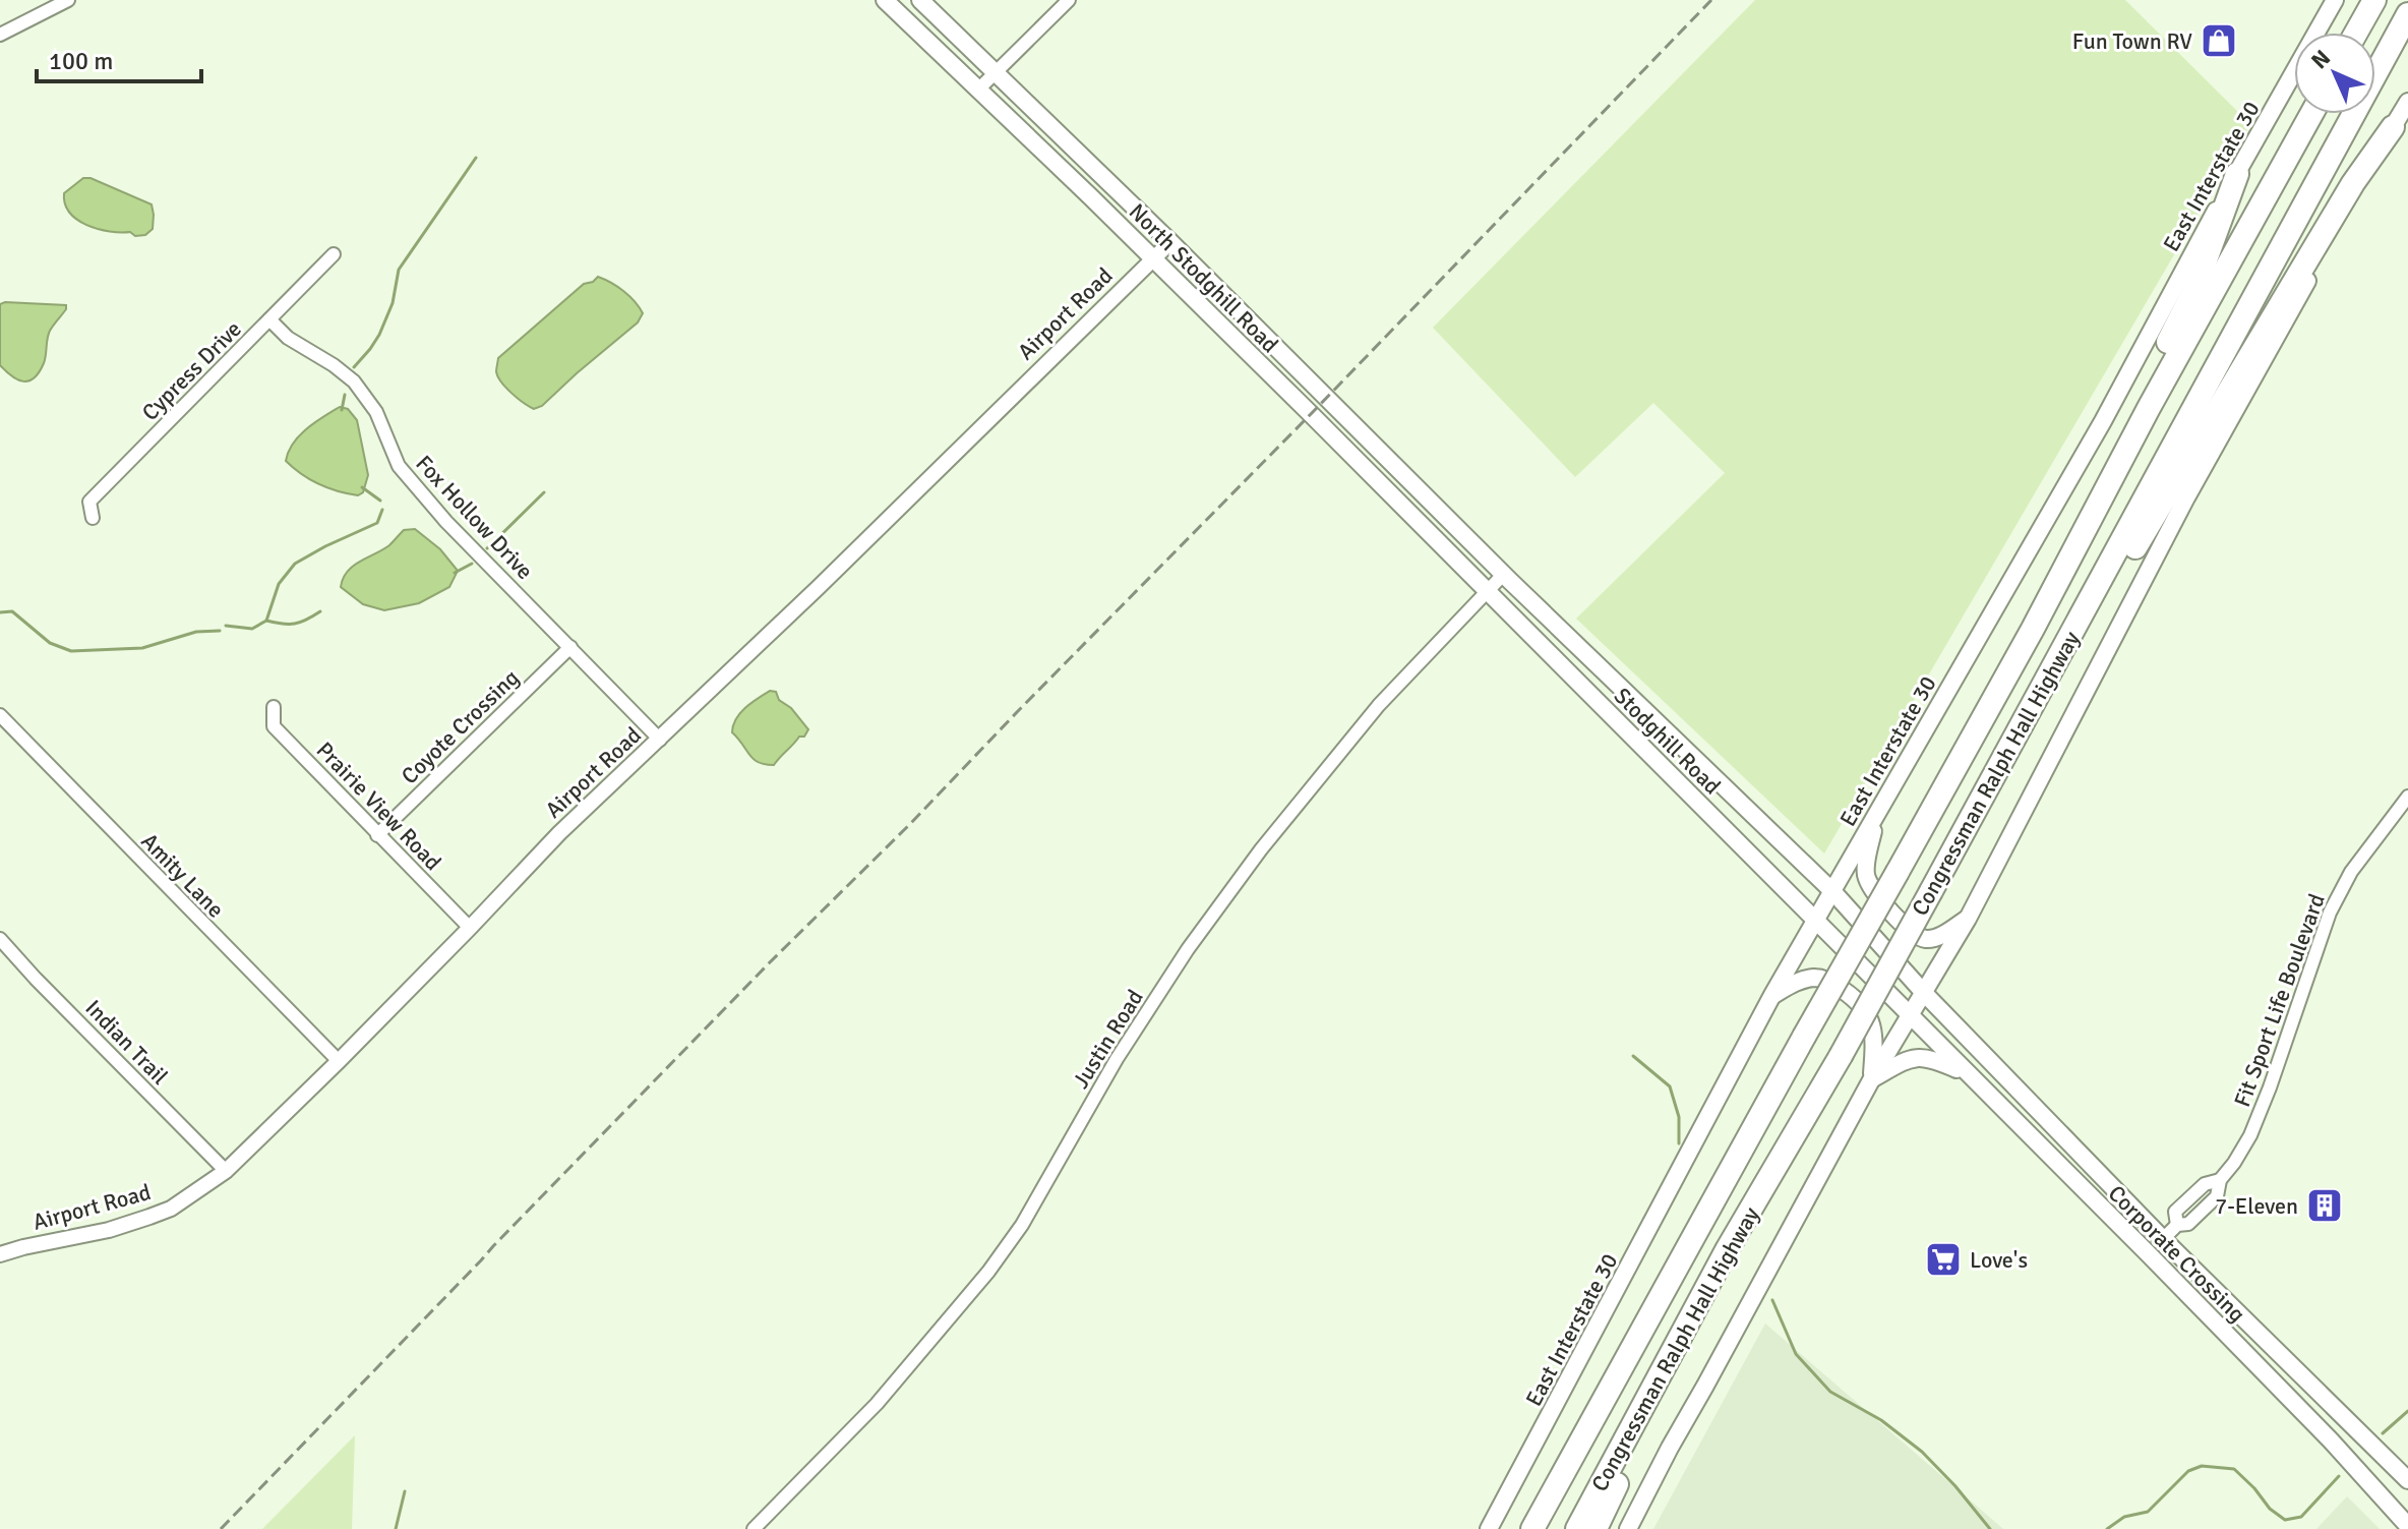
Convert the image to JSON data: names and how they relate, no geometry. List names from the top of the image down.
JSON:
{
  "streets": {
    "highway": ["Congressman Ralph Hall Highway"],
    "main road": [
      "East Interstate 30",
      "North Stodghill Road",
      "Stodghill Road",
      "Corporate Crossing"
    ],
    "street": [
      "Airport Road",
      "Cypress Drive",
      "Fox Hollow Drive",
      "Coyote Crossing",
      "Prairie View Road",
      "Amity Lane",
      "Fit Sport Life Boulevard",
      "Justin Road",
      "Indian Trail"
    ]
  },
  "crossings": [
    ["East Interstate 30", "Stodghill Road"],
    ["North Stodghill Road", "Airport Road"],
    ["North Stodghill Road", "Stodghill Road"],
    ["North Stodghill Road", "Justin Road"],
    ["Airport Road", "Fox Hollow Drive"],
    ["Airport Road", "Prairie View Road"],
    ["Airport Road", "Amity Lane"],
    ["Airport Road", "Indian Trail"],
    ["Cypress Drive", "Fox Hollow Drive"],
    ["Fox Hollow Drive", "Coyote Crossing"],
    ["Coyote Crossing", "Prairie View Road"],
    ["Stodghill Road", "Justin Road"],
    ["Stodghill Road", "Corporate Crossing"],
    ["Fit Sport Life Boulevard", "Corporate Crossing"]
  ],
  "places": {
    "shop": ["Fun Town RV"],
    "building": ["7-Eleven"],
    "supermarket": ["Love's"]
  },
  "scale_bar": "100 m",
  "north": "top left"
}
